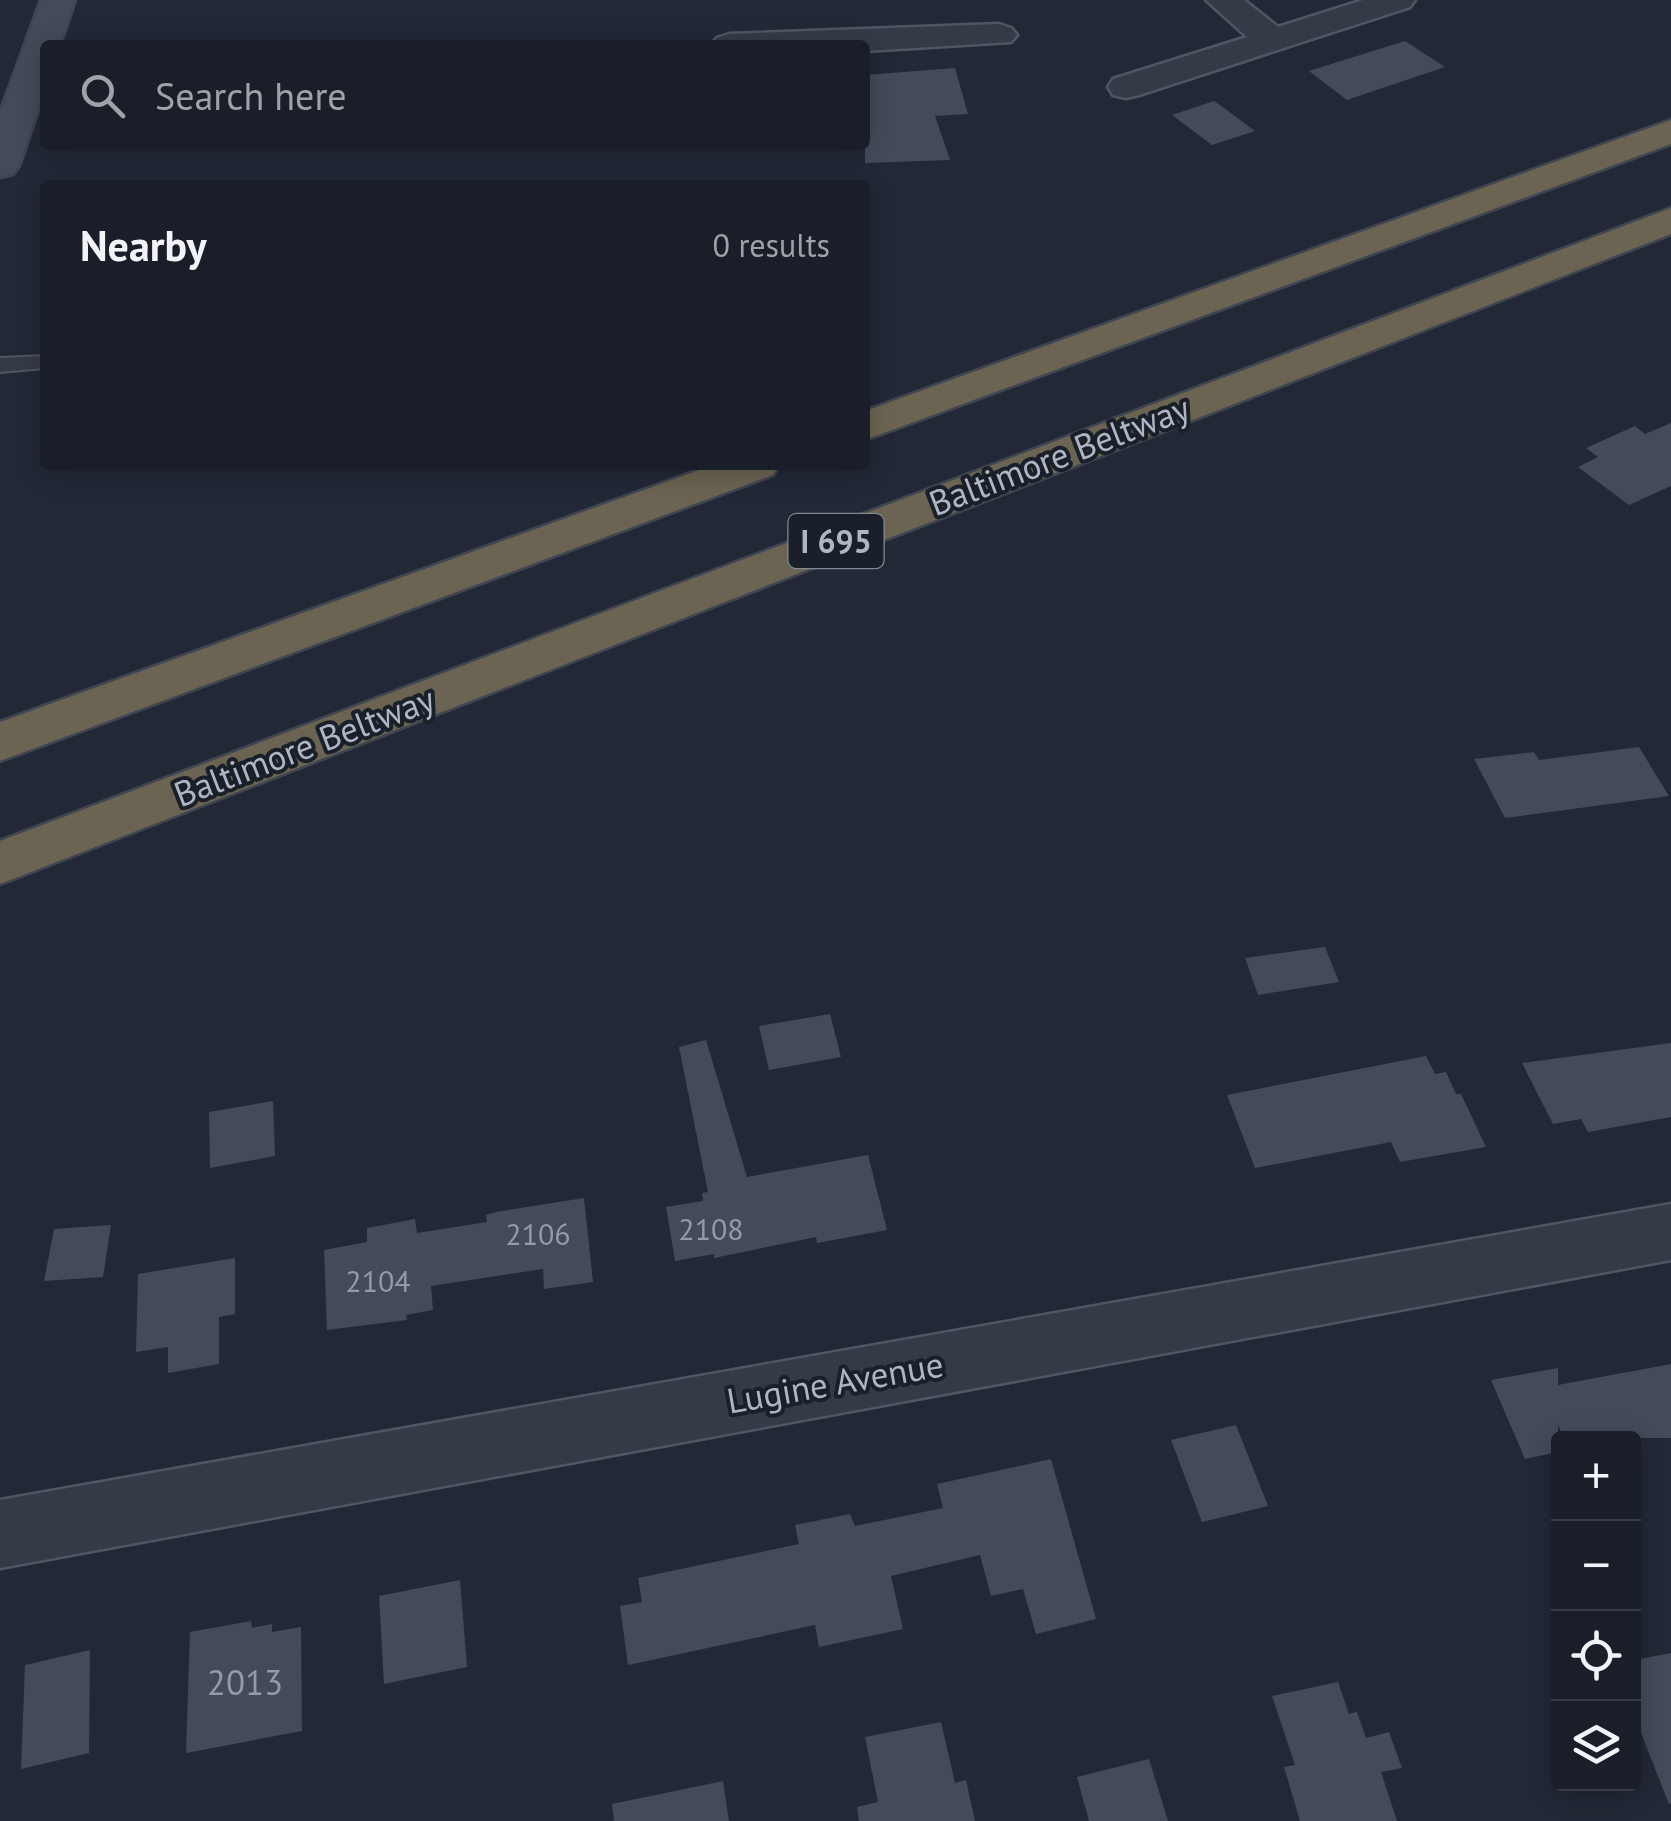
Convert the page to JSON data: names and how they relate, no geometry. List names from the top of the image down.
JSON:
{
  "streets": {
    "highway": ["Baltimore Beltway", "I 695"],
    "street": ["Lugine Avenue"]
  },
  "house_numbers": [
    "2108",
    "2106",
    "2104",
    "2013"
  ],
  "page": {
    "search": "Search here",
    "heading": ["Nearby", "0 results"],
    "map_buttons": ["+", "−"]
  }
}
